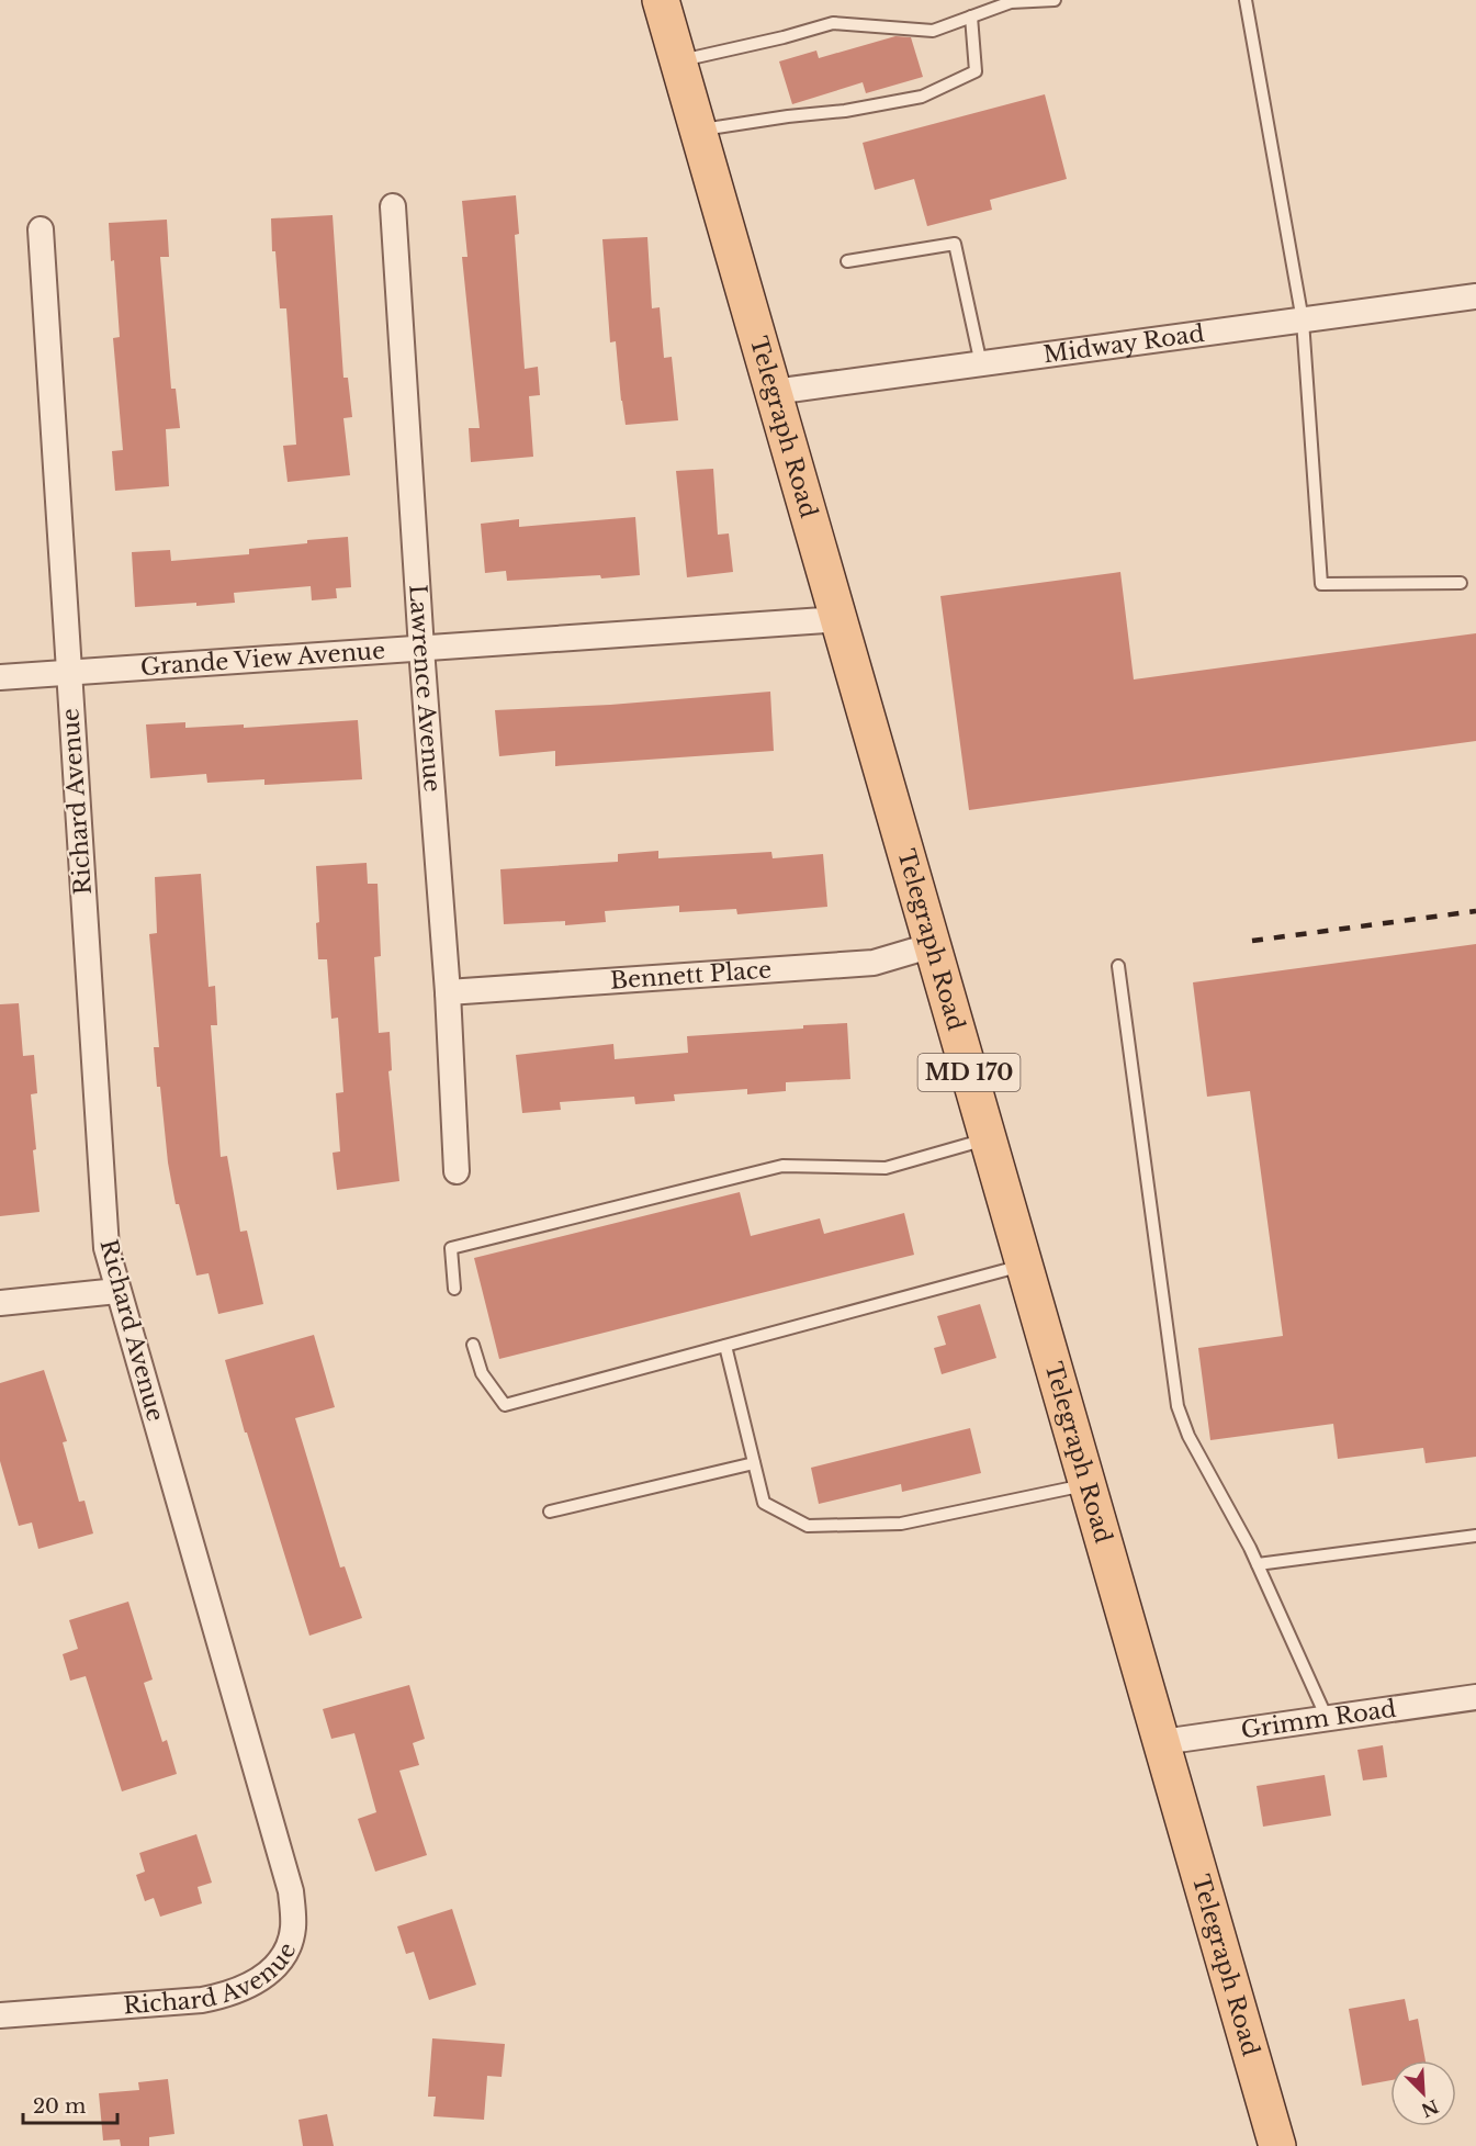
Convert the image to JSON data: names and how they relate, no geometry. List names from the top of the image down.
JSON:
{
  "streets": {
    "main road": ["Telegraph Road", "MD 170"],
    "street": [
      "Midway Road",
      "Grande View Avenue",
      "Lawrence Avenue",
      "Richard Avenue",
      "Bennett Place",
      "Grimm Road"
    ]
  },
  "crossings": [
    ["Midway Road", "Telegraph Road"],
    ["Telegraph Road", "Grande View Avenue"],
    ["Telegraph Road", "Bennett Place"],
    ["Telegraph Road", "Grimm Road"],
    ["Grande View Avenue", "Lawrence Avenue"],
    ["Grande View Avenue", "Richard Avenue"],
    ["Lawrence Avenue", "Bennett Place"]
  ],
  "scale_bar": "20 m",
  "north": "bottom right"
}
